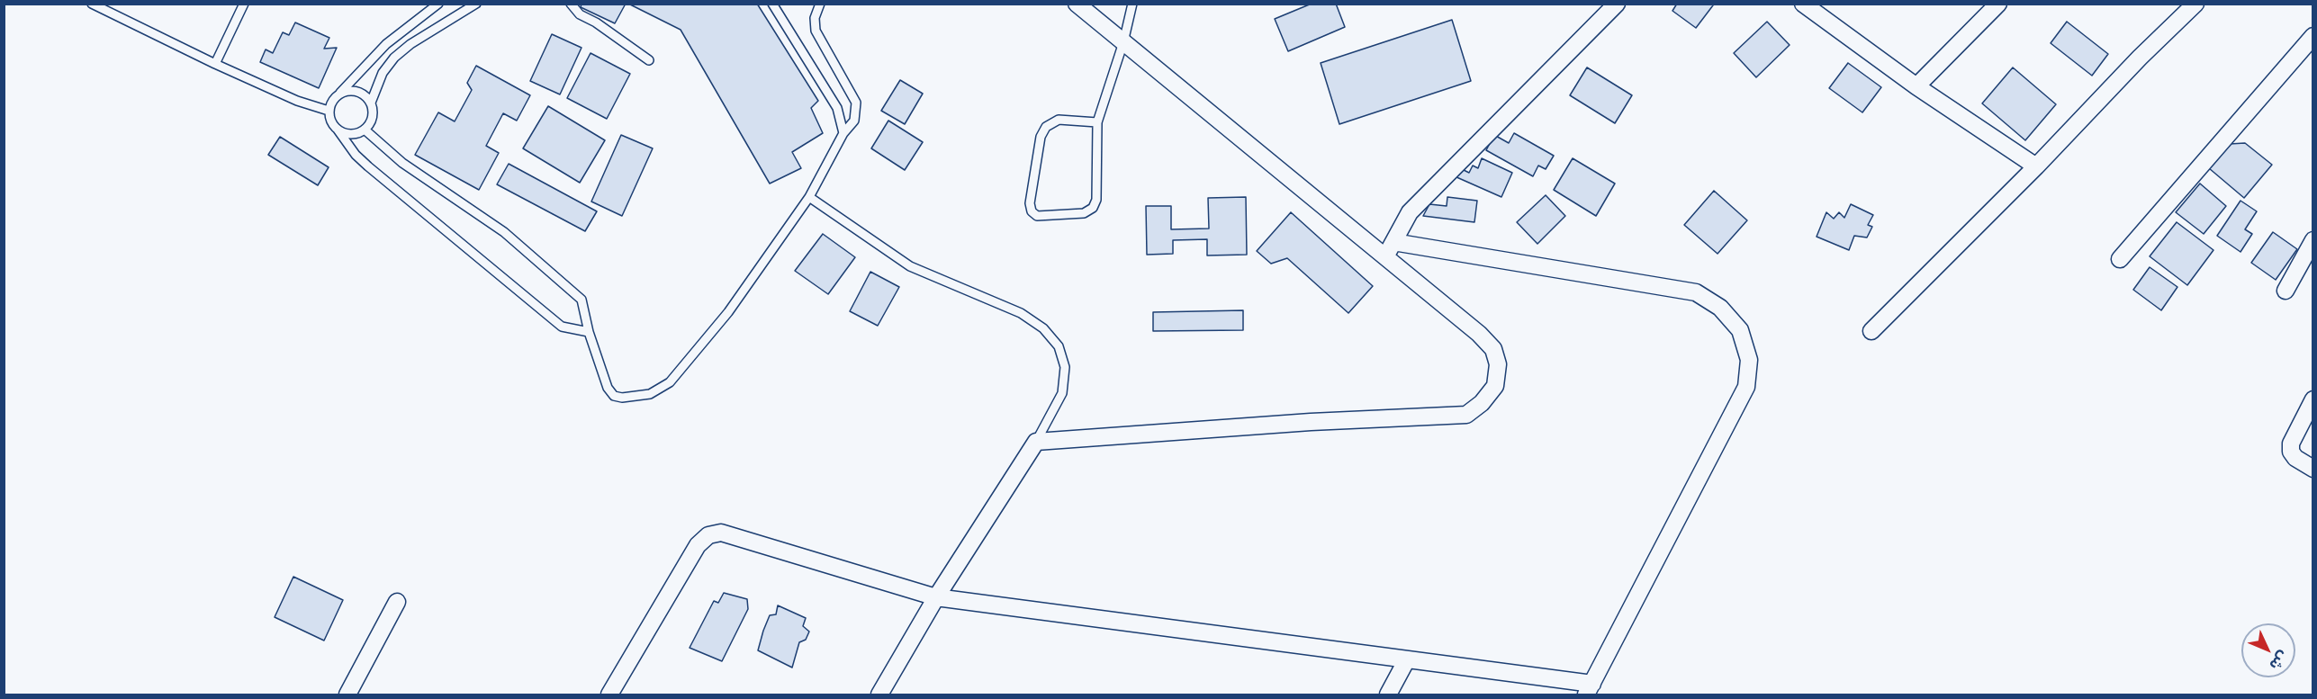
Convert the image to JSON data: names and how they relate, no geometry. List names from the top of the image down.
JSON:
{
  "north": "bottom right"
}
